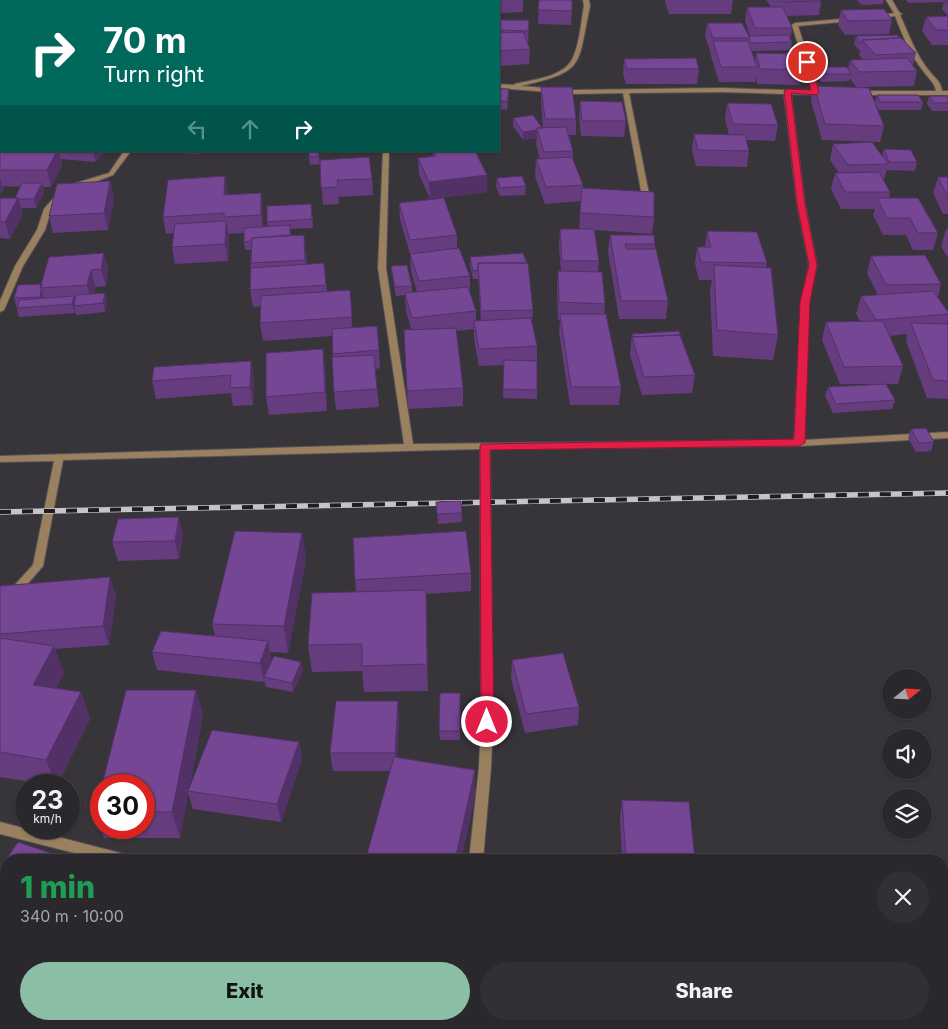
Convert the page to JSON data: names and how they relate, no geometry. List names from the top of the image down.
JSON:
{
  "north": "right",
  "page": {
    "turn": ["70 m", "Turn right"],
    "speed": "23 km/h",
    "limit": "30",
    "heading": ["1 min", "340 m · 10:00"],
    "buttons": ["Exit", "Share"]
  }
}
